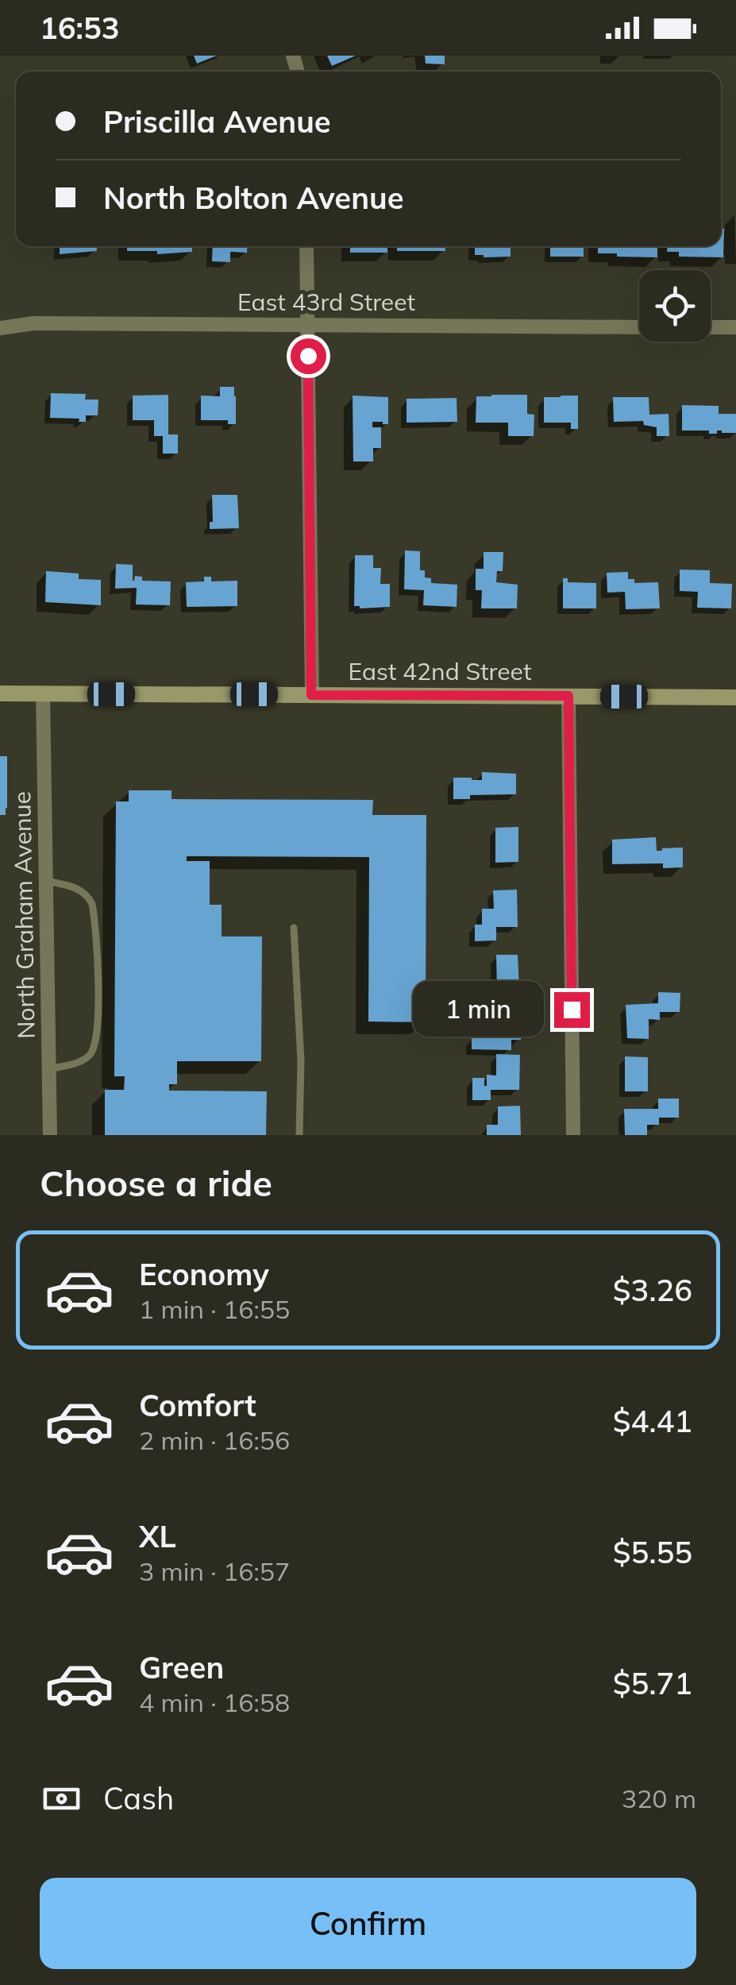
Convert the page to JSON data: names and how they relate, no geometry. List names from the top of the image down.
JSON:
{
  "streets": {
    "street": ["East 43rd Street", "East 42nd Street", "North Graham Avenue"]
  },
  "crossings": [
    ["East 42nd Street", "North Graham Avenue"]
  ],
  "page": {
    "status": "16:53",
    "banner": ["Priscilla Avenue", "North Bolton Avenue"],
    "bubble": "1 min",
    "heading": "Choose a ride",
    "list": [
      {
        "name": "Economy",
        "note": "1 min · 16:55",
        "value": "$3.26"
      },
      {
        "name": "Comfort",
        "note": "2 min · 16:56",
        "value": "$4.41"
      },
      {
        "name": "XL",
        "note": "3 min · 16:57",
        "value": "$5.55"
      },
      {
        "name": "Green",
        "note": "4 min · 16:58",
        "value": "$5.71"
      }
    ],
    "pay": ["Cash", "320 m"],
    "buttons": "Confirm"
  }
}
